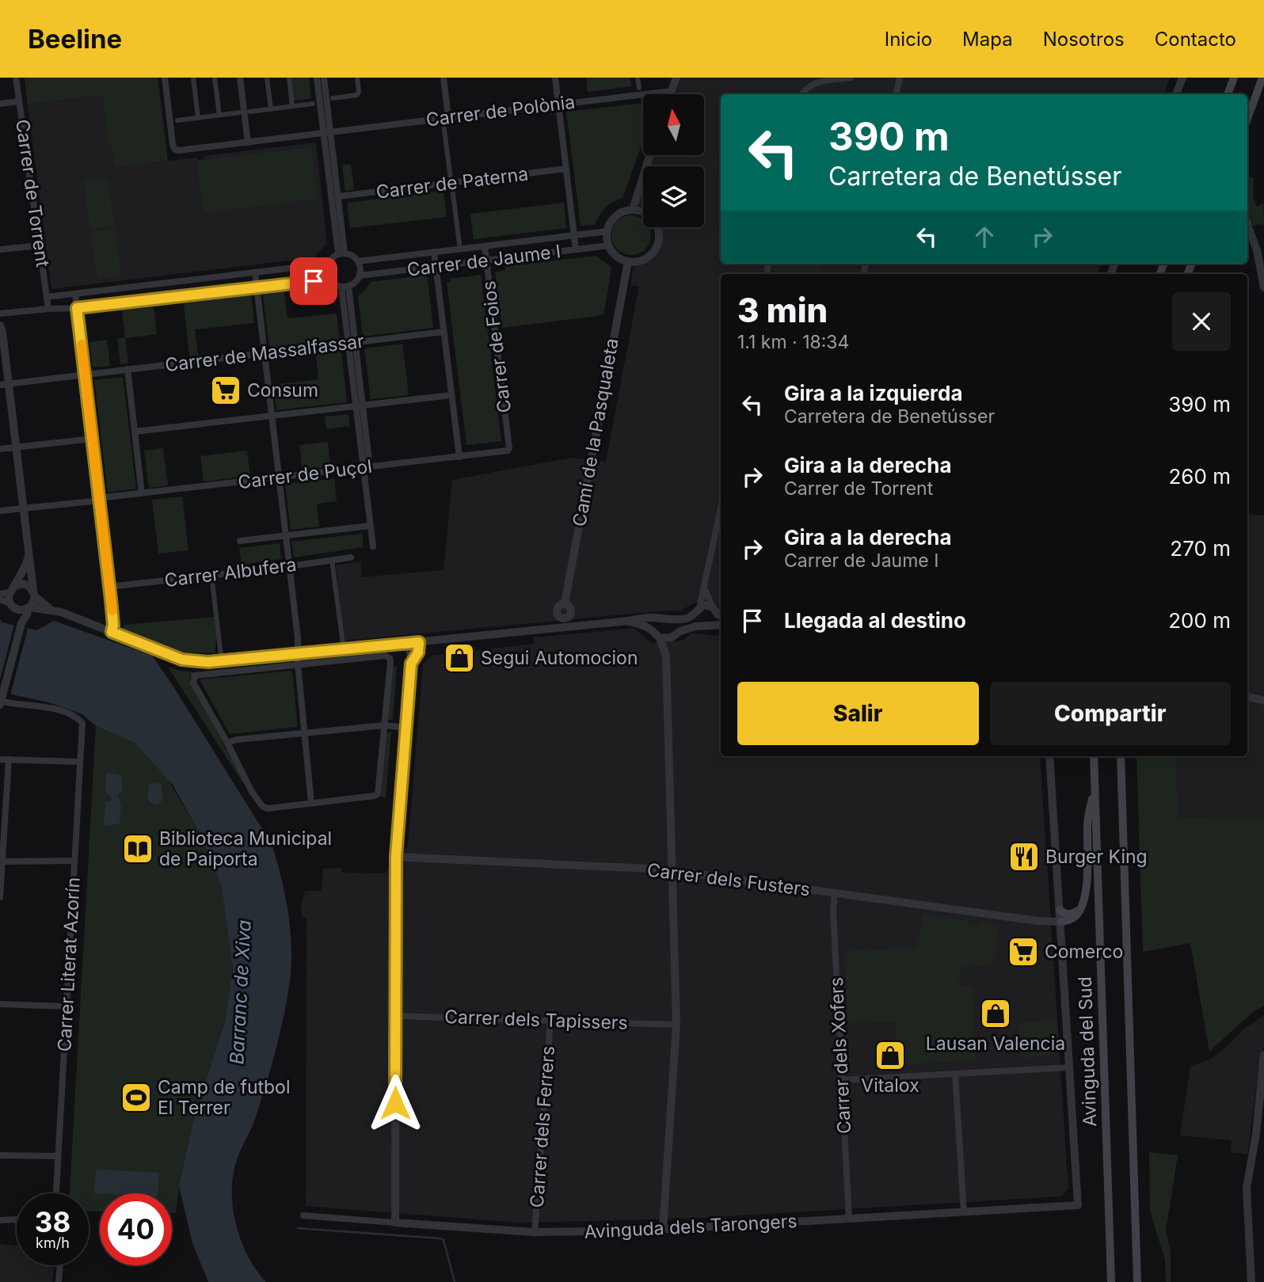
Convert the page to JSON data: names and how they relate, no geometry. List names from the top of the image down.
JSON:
{
  "streets": {
    "main road": ["Avinguda del Sud"],
    "street": [
      "Carrer de Polònia",
      "Carrer de Paterna",
      "Carrer de Torrent",
      "Carrer de Jaume I",
      "Carrer de Foios",
      "Carrer de Massalfassar",
      "Camí de la Pasqualeta",
      "Carrer de Puçol",
      "Carrer Albufera",
      "Carrer dels Fusters",
      "Carrer Literat Azorín",
      "Carrer dels Tapissers",
      "Carrer dels Xofers",
      "Carrer dels Ferrers",
      "Avinguda dels Tarongers"
    ]
  },
  "crossings": [
    ["Carrer de Jaume I", "Carrer de Foios"],
    ["Carrer de Jaume I", "Camí de la Pasqualeta"],
    ["Carrer de Foios", "Carrer de Puçol"],
    ["Carrer dels Fusters", "Carrer dels Xofers"],
    ["Carrer dels Tapissers", "Carrer dels Ferrers"],
    ["Carrer dels Xofers", "Avinguda dels Tarongers"],
    ["Carrer dels Ferrers", "Avinguda dels Tarongers"]
  ],
  "water": ["Barranc de Xiva"],
  "places": {
    "supermarket": ["Consum", "Comerco"],
    "shop": ["Segui Automocion", "Lausan Valencia", "Vitalox"],
    "library": ["Biblioteca Municipal de Paiporta"],
    "restaurant": ["Burger King"],
    "sports": ["Camp de futbol El Terrer"]
  },
  "north": "top",
  "page": {
    "header": "Beeline",
    "nav": [
      "Inicio",
      "Mapa",
      "Nosotros",
      "Contacto"
    ],
    "turn": ["390 m", "Carretera de Benetússer"],
    "heading": ["3 min", "1.1 km · 18:34"],
    "list": [
      {
        "name": "Gira a la izquierda",
        "note": "Carretera de Benetússer",
        "value": "390 m"
      },
      {
        "name": "Gira a la derecha",
        "note": "Carrer de Torrent",
        "value": "260 m"
      },
      {
        "name": "Gira a la derecha",
        "note": "Carrer de Jaume I",
        "value": "270 m"
      },
      {
        "name": "Llegada al destino",
        "value": "200 m"
      }
    ],
    "buttons": ["Salir", "Compartir"],
    "speed": "38 km/h",
    "limit": "40"
  }
}
